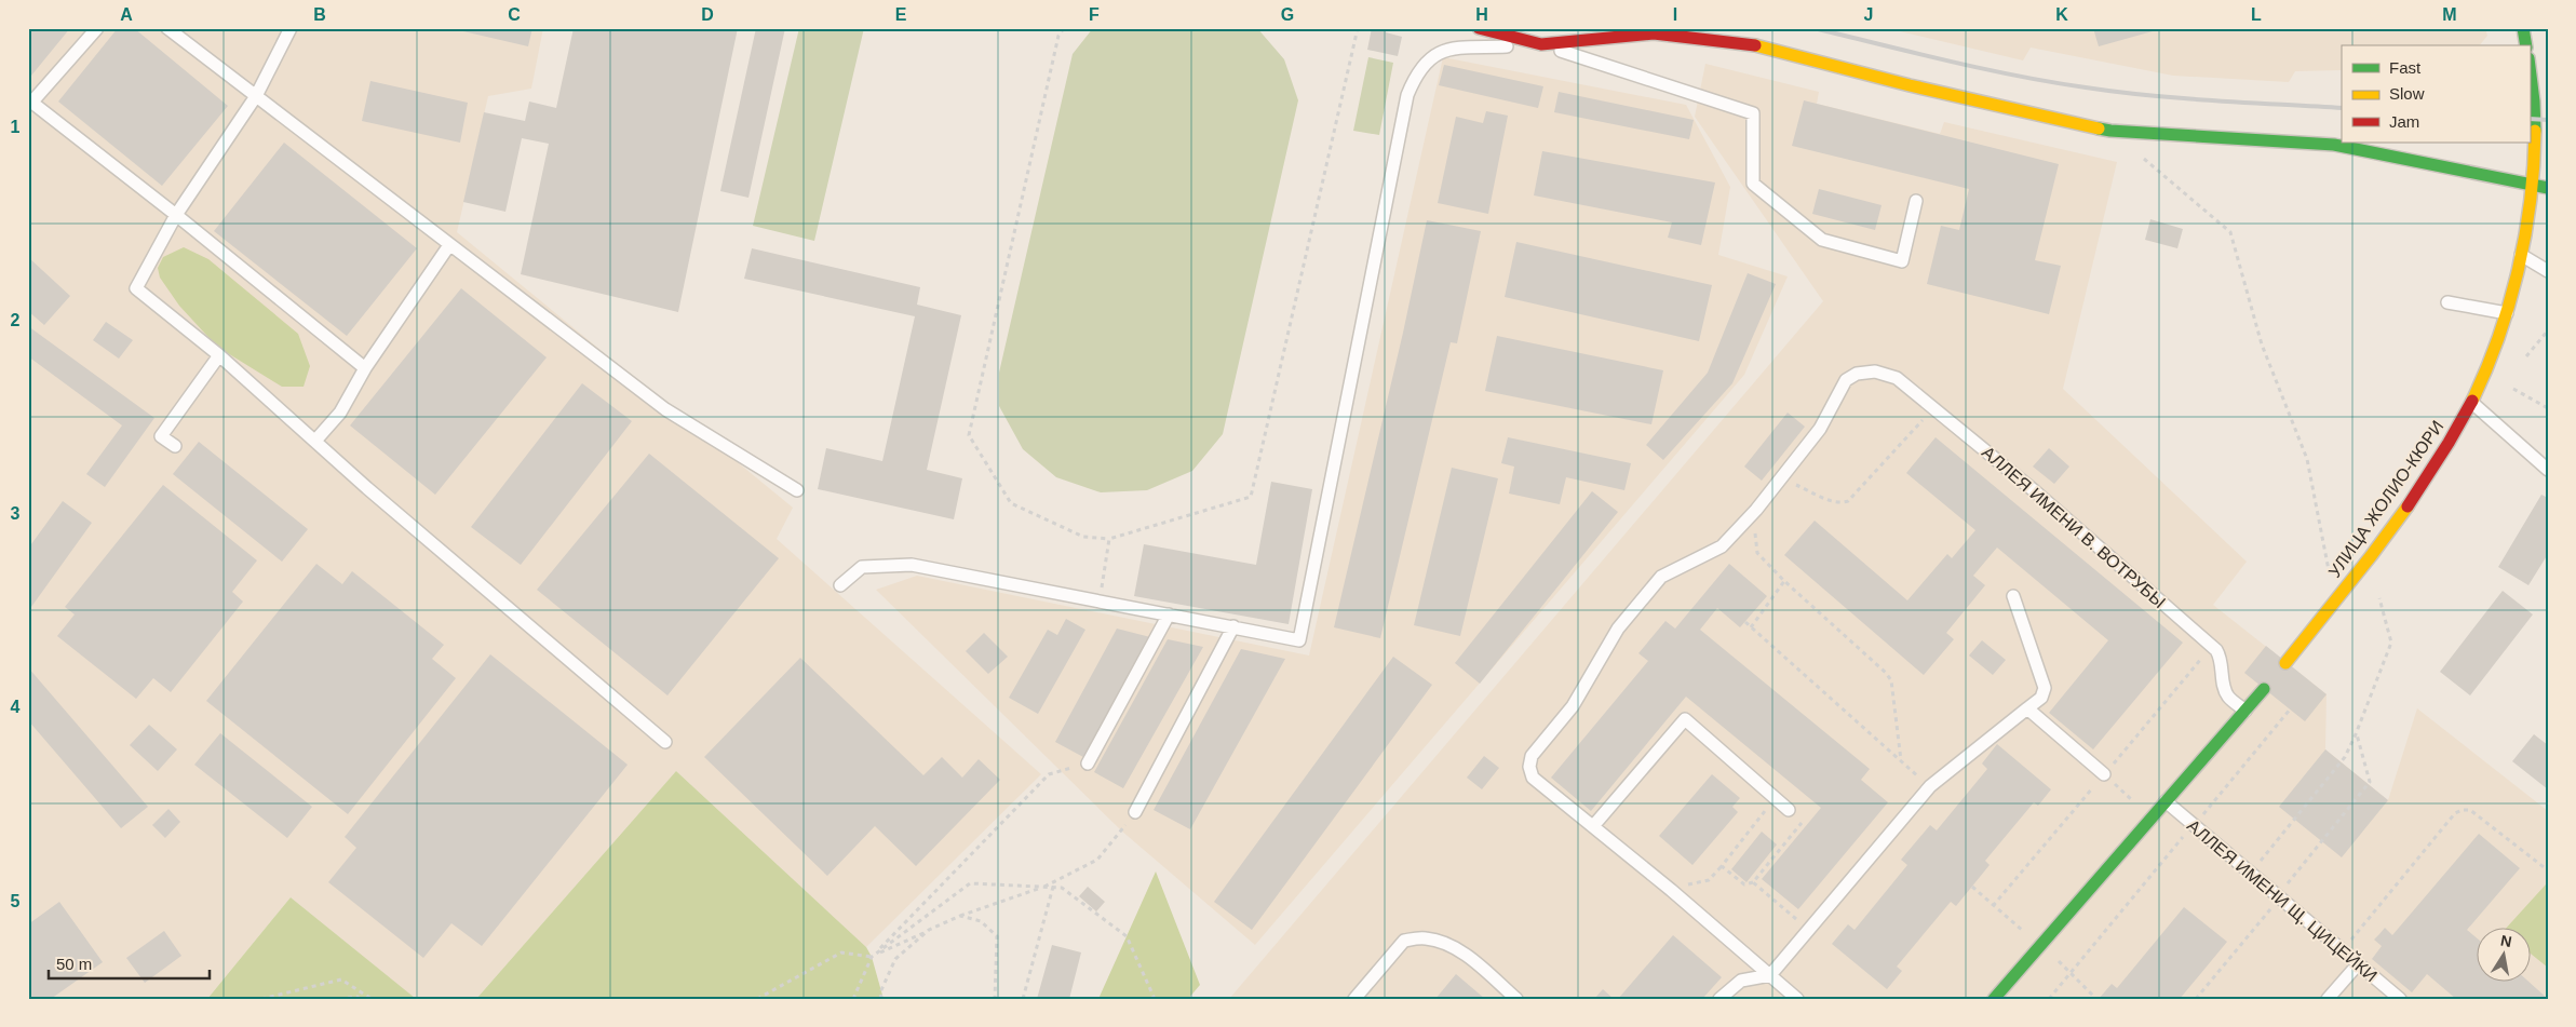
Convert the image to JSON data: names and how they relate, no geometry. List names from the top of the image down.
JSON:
{
  "streets": {
    "street": ["УЛИЦА ЖОЛИО-КЮРИ"],
    "lane": ["АЛЛЕЯ ИМЕНИ В. ВОТРУБЫ", "АЛЛЕЯ ИМЕНИ Щ. ЦИЦЕЙКИ"]
  },
  "legend": ["Fast", "Slow", "Jam"],
  "scale_bar": "50 m",
  "north": "top",
  "grid": {
    "columns": [
      "A",
      "B",
      "C",
      "D",
      "E",
      "F",
      "G",
      "H",
      "I",
      "J",
      "K",
      "L",
      "M"
    ],
    "rows": [
      "1",
      "2",
      "3",
      "4",
      "5"
    ]
  }
}
